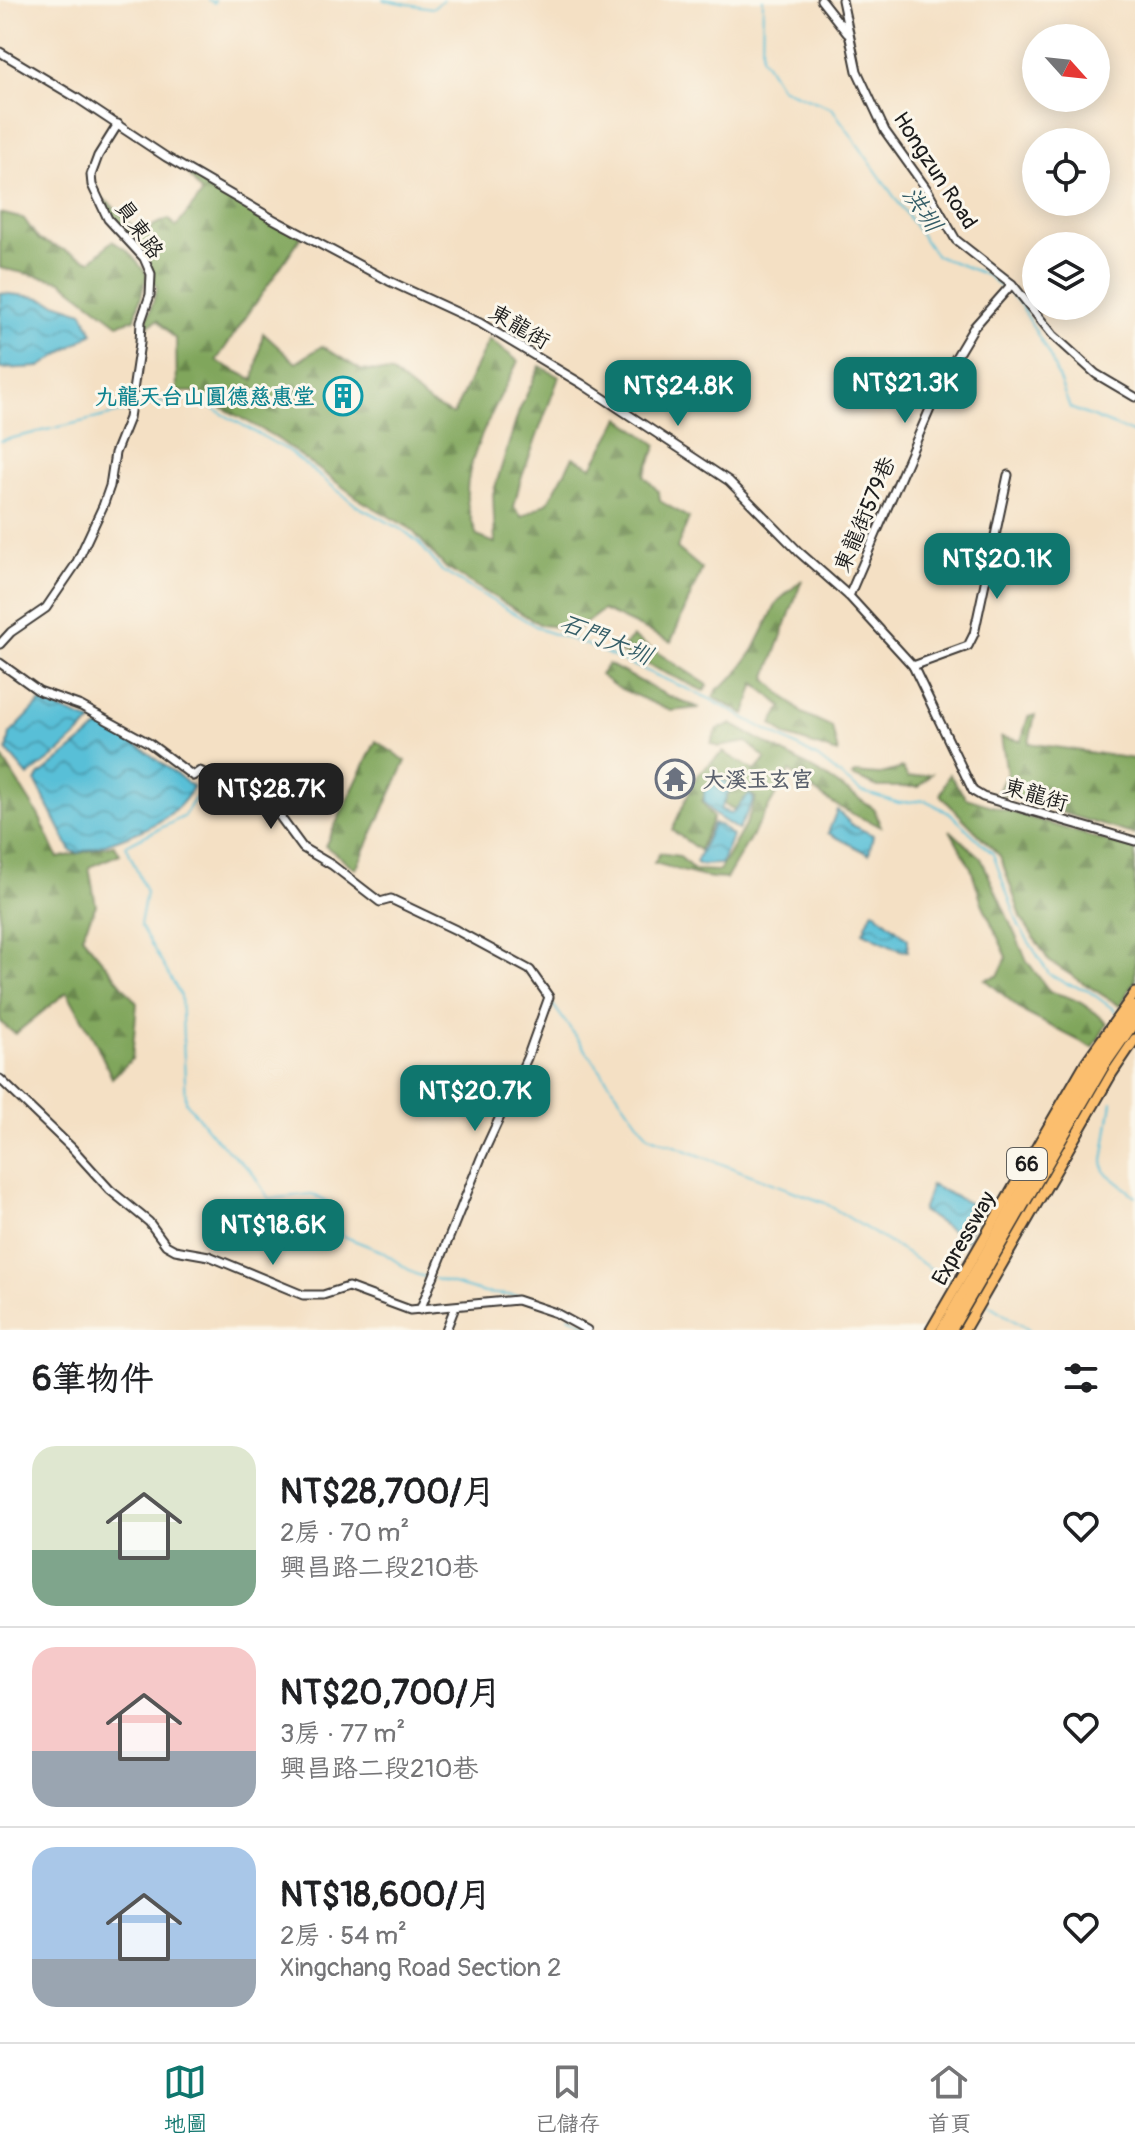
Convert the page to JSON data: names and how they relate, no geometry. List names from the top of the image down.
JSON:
{
  "streets": {
    "highway": ["66"],
    "main road": ["Expressway"],
    "street": [
      "Hongzun Road",
      "員東路",
      "東龍街",
      "東龍街579巷"
    ]
  },
  "crossings": [
    ["Hongzun Road", "東龍街579巷"],
    ["員東路", "東龍街"],
    ["東龍街", "東龍街579巷"],
    ["66", "Expressway"]
  ],
  "water": ["洪圳", "石門大圳"],
  "places": {
    "building": ["九龍天台山圓德慈惠堂"],
    "temple": ["大溪玉玄宮"]
  },
  "north": "bottom right",
  "page": {
    "price": [
      "NT$21.3K",
      "NT$24.8K",
      "NT$20.1K",
      "NT$28.7K",
      "NT$20.7K",
      "NT$18.6K"
    ],
    "heading": "6筆物件",
    "list": [
      {
        "name": "NT$28,700/月",
        "note": "2房 · 70 m² · 興昌路二段210巷"
      },
      {
        "name": "NT$20,700/月",
        "note": "3房 · 77 m² · 興昌路二段210巷"
      },
      {
        "name": "NT$18,600/月",
        "note": "2房 · 54 m² · Xingchang Road Section 2"
      }
    ],
    "tabs": ["地圖", "已儲存", "首頁"]
  }
}
